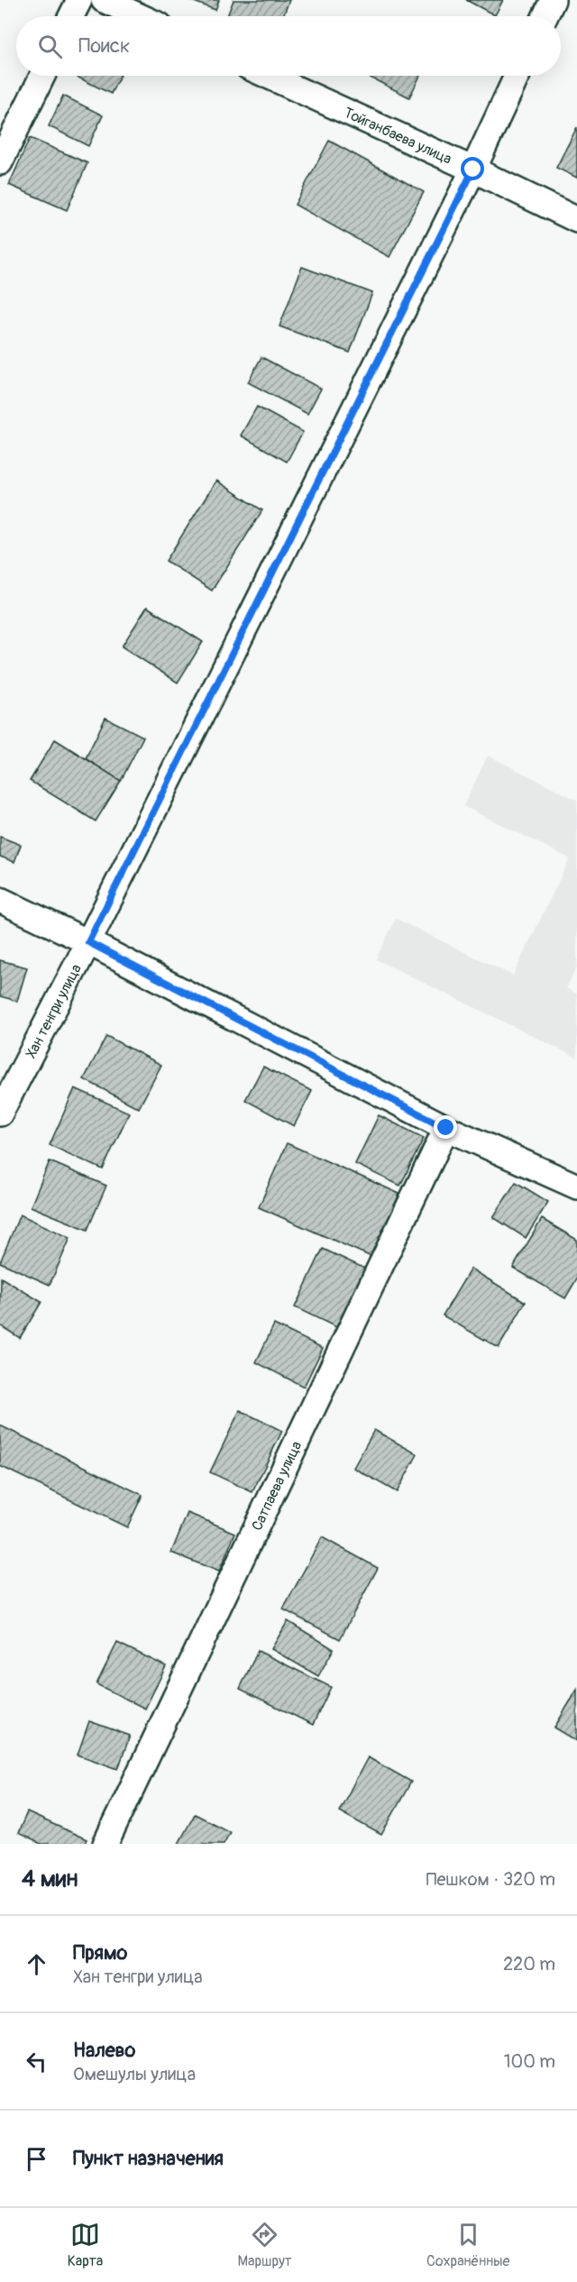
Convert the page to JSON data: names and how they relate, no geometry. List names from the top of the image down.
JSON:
{
  "streets": {
    "street": ["Тойганбаева улица", "Хан тенгри улица", "Сатпаева улица"]
  },
  "crossings": [
    ["Тойганбаева улица", "Хан тенгри улица"]
  ],
  "page": {
    "search": "Поиск",
    "heading": ["4 мин", "Пешком · 320 m"],
    "list": [
      ["Прямо", "Хан тенгри улица", "220 m"],
      ["Налево", "Омешулы улица", "100 m"],
      "Пункт назначения"
    ],
    "nav": ["Карта", "Маршрут", "Сохранённые"]
  }
}
